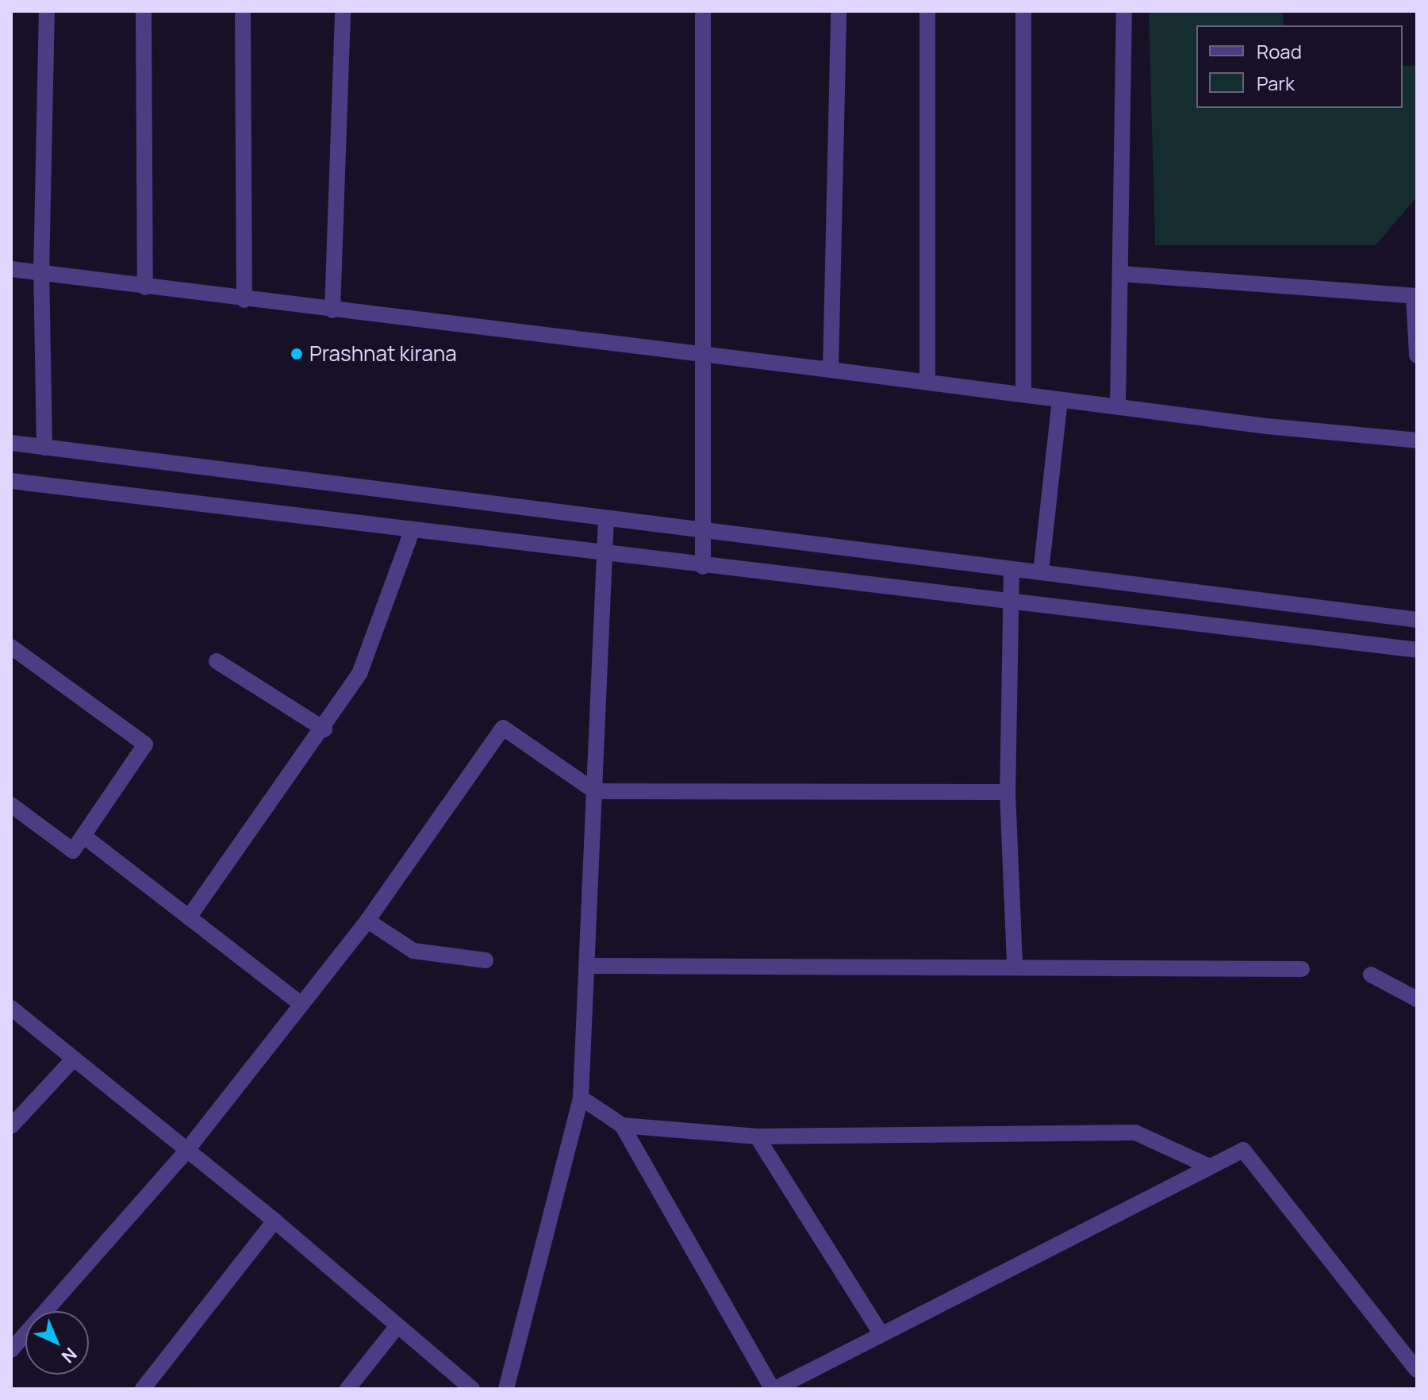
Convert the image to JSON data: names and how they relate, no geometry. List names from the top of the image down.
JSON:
{
  "places": ["Prashnat kirana"],
  "legend": ["Road", "Park"],
  "north": "bottom right"
}
